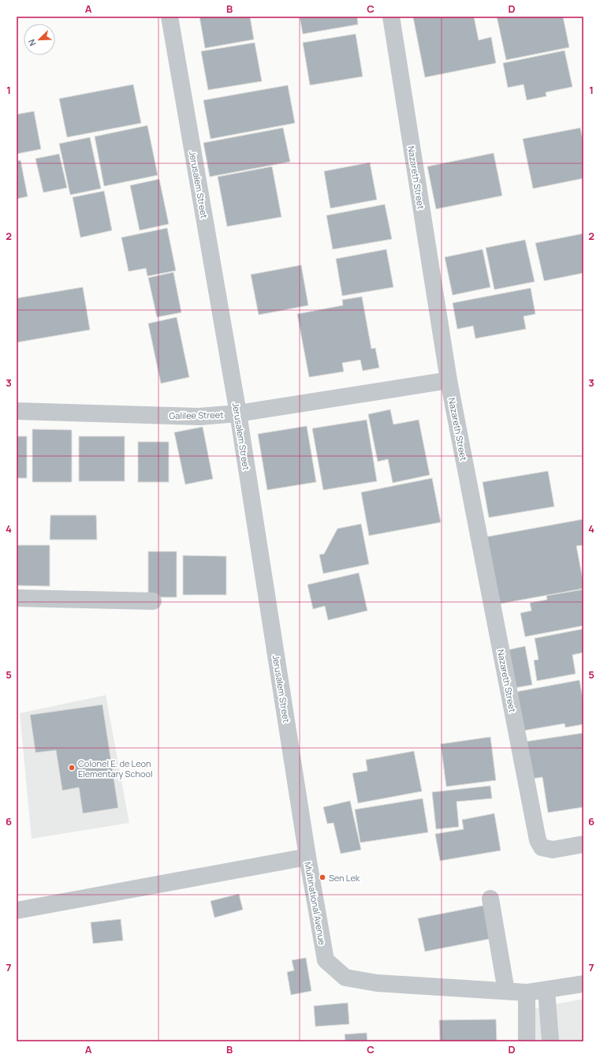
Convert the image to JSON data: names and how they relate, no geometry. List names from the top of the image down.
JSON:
{
  "streets": {
    "street": [
      "Nazareth Street",
      "Jerusalem Street",
      "Galilee Street",
      "Multinational Avenue"
    ]
  },
  "crossings": [
    ["Nazareth Street", "Galilee Street"],
    ["Jerusalem Street", "Galilee Street"],
    ["Jerusalem Street", "Multinational Avenue"]
  ],
  "places": ["Colonel E. de Leon Elementary School", "Sen Lek"],
  "north": "bottom left",
  "grid": {
    "columns": [
      "A",
      "B",
      "C",
      "D"
    ],
    "rows": [
      "1",
      "2",
      "3",
      "4",
      "5",
      "6",
      "7"
    ]
  }
}
